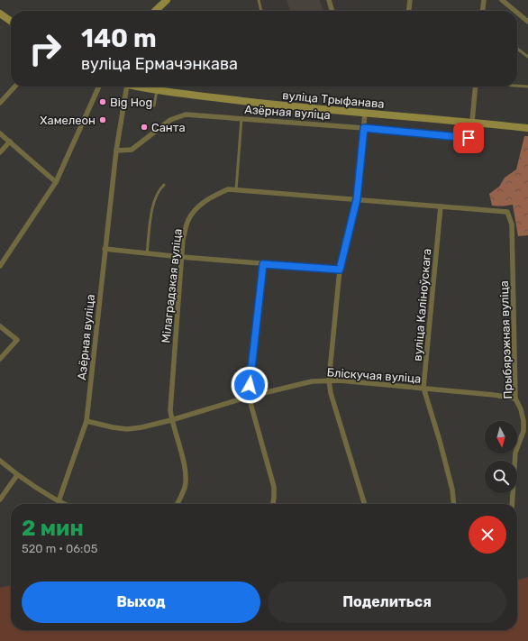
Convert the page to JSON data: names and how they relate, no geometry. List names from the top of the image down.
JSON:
{
  "streets": {
    "street": [
      "вуліца Трыфанава",
      "Азёрная вуліца",
      "Мілаградзкая вуліца",
      "вуліца Каліноўскага",
      "Прыбярэжная вуліца",
      "Бліскучая вуліца"
    ]
  },
  "crossings": [
    ["Азёрная вуліца", "Бліскучая вуліца"],
    ["Мілаградзкая вуліца", "вуліца Каліноўскага"],
    ["Мілаградзкая вуліца", "Прыбярэжная вуліца"],
    ["Мілаградзкая вуліца", "Бліскучая вуліца"],
    ["вуліца Каліноўскага", "Бліскучая вуліца"],
    ["Прыбярэжная вуліца", "Бліскучая вуліца"]
  ],
  "places": ["Big Hog", "Хамелеон", "Санта"],
  "north": "bottom",
  "page": {
    "turn": ["140 m", "вуліца Ермачэнкава"],
    "heading": ["2 мин", "520 m · 06:05"],
    "buttons": ["Выход", "Поделиться"]
  }
}
